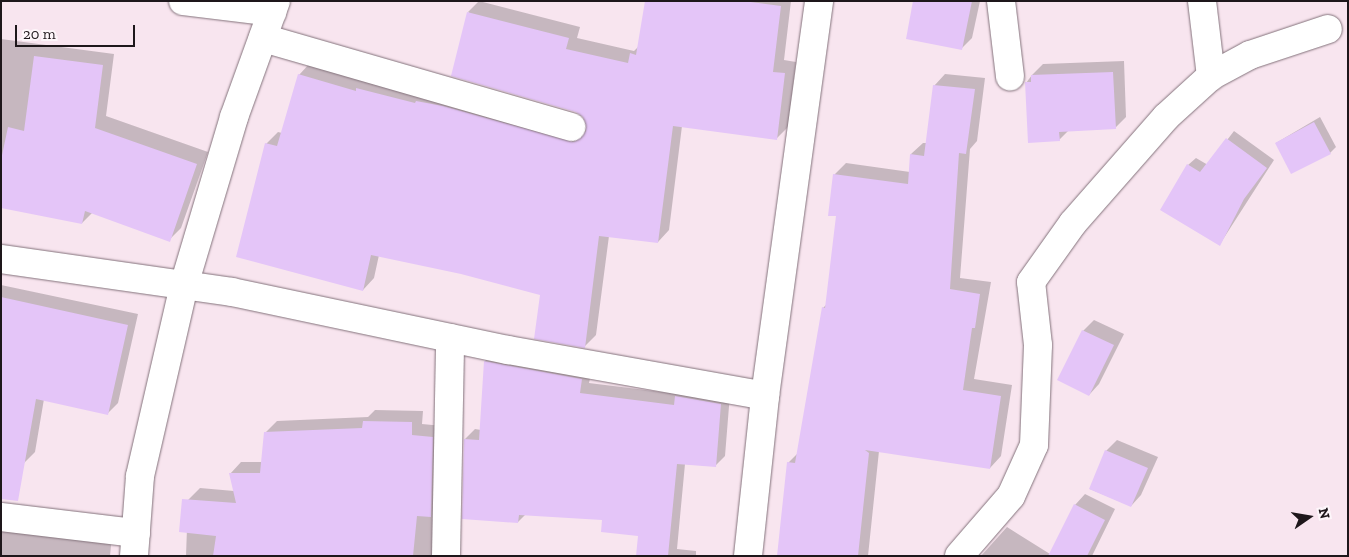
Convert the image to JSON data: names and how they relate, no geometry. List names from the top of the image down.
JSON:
{
  "scale_bar": "20 m",
  "north": "right"
}
